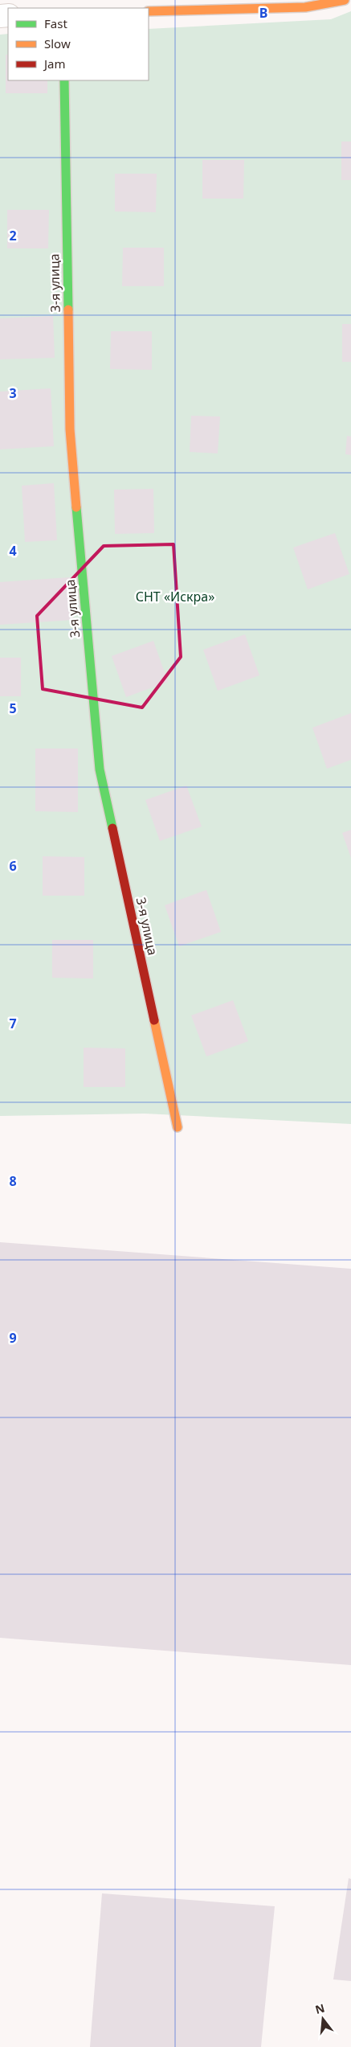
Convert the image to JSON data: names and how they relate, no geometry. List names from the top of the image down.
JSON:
{
  "streets": {
    "street": ["3-я улица"]
  },
  "parks": ["СНТ «Искра»"],
  "legend": ["Fast", "Slow", "Jam"],
  "north": "top",
  "grid": {
    "columns": ["B"],
    "rows": [
      "2",
      "3",
      "4",
      "5",
      "6",
      "7",
      "8",
      "9"
    ]
  }
}
